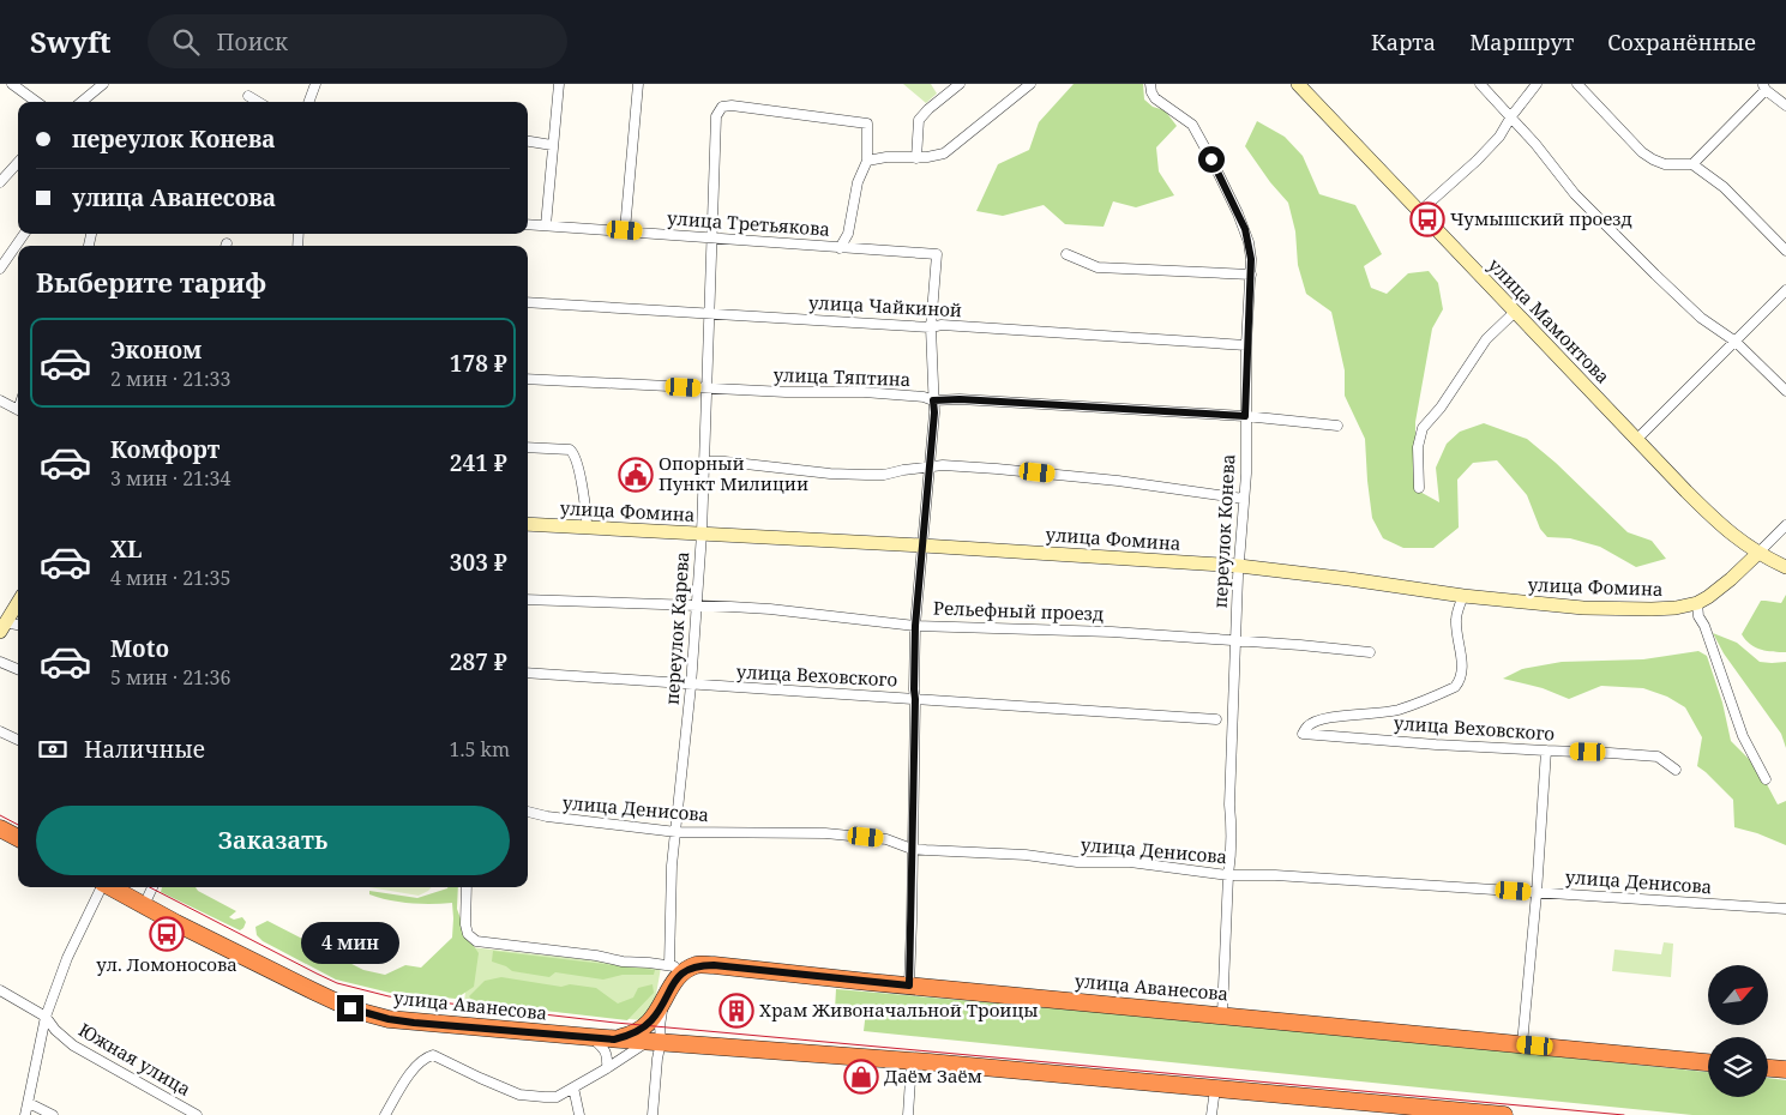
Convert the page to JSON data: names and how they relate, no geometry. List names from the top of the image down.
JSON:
{
  "streets": {
    "highway": ["улица Аванесова"],
    "street": [
      "улица Третьякова",
      "улица Чайкиной",
      "улица Мамонтова",
      "улица Тяптина",
      "улица Фомина",
      "переулок Конева",
      "Рельефный проезд",
      "переулок Карева",
      "улица Веховского",
      "улица Денисова",
      "Южная улица"
    ]
  },
  "crossings": [
    ["улица Третьякова", "улица Чайкиной"],
    ["улица Третьякова", "переулок Карева"],
    ["улица Чайкиной", "переулок Конева"],
    ["улица Чайкиной", "переулок Карева"],
    ["улица Тяптина", "переулок Конева"],
    ["улица Тяптина", "переулок Карева"],
    ["улица Фомина", "переулок Конева"],
    ["улица Фомина", "переулок Карева"],
    ["улица Фомина", "улица Веховского"],
    ["переулок Конева", "Рельефный проезд"],
    ["переулок Конева", "улица Денисова"],
    ["переулок Конева", "улица Аванесова"],
    ["Рельефный проезд", "переулок Карева"],
    ["переулок Карева", "улица Веховского"],
    ["переулок Карева", "улица Денисова"],
    ["переулок Карева", "улица Аванесова"]
  ],
  "places": {
    "bus stop": ["Чумышский проезд", "ул. Ломоносова"],
    "public building": ["Опорный Пункт Милиции"],
    "building": ["Храм Живоначальной Троицы"],
    "shop": ["Даём Заём"]
  },
  "north": "top right",
  "page": {
    "header": "Swyft",
    "search": "Поиск",
    "nav": ["Карта", "Маршрут", "Сохранённые"],
    "banner": ["переулок Конева", "улица Аванесова"],
    "heading": "Выберите тариф",
    "list": [
      {
        "name": "Эконом",
        "note": "2 мин · 21:33",
        "value": "178 ₽"
      },
      {
        "name": "Комфорт",
        "note": "3 мин · 21:34",
        "value": "241 ₽"
      },
      {
        "name": "XL",
        "note": "4 мин · 21:35",
        "value": "303 ₽"
      },
      {
        "name": "Moto",
        "note": "5 мин · 21:36",
        "value": "287 ₽"
      }
    ],
    "pay": ["Наличные", "1.5 km"],
    "buttons": "Заказать",
    "bubble": "4 мин"
  }
}
